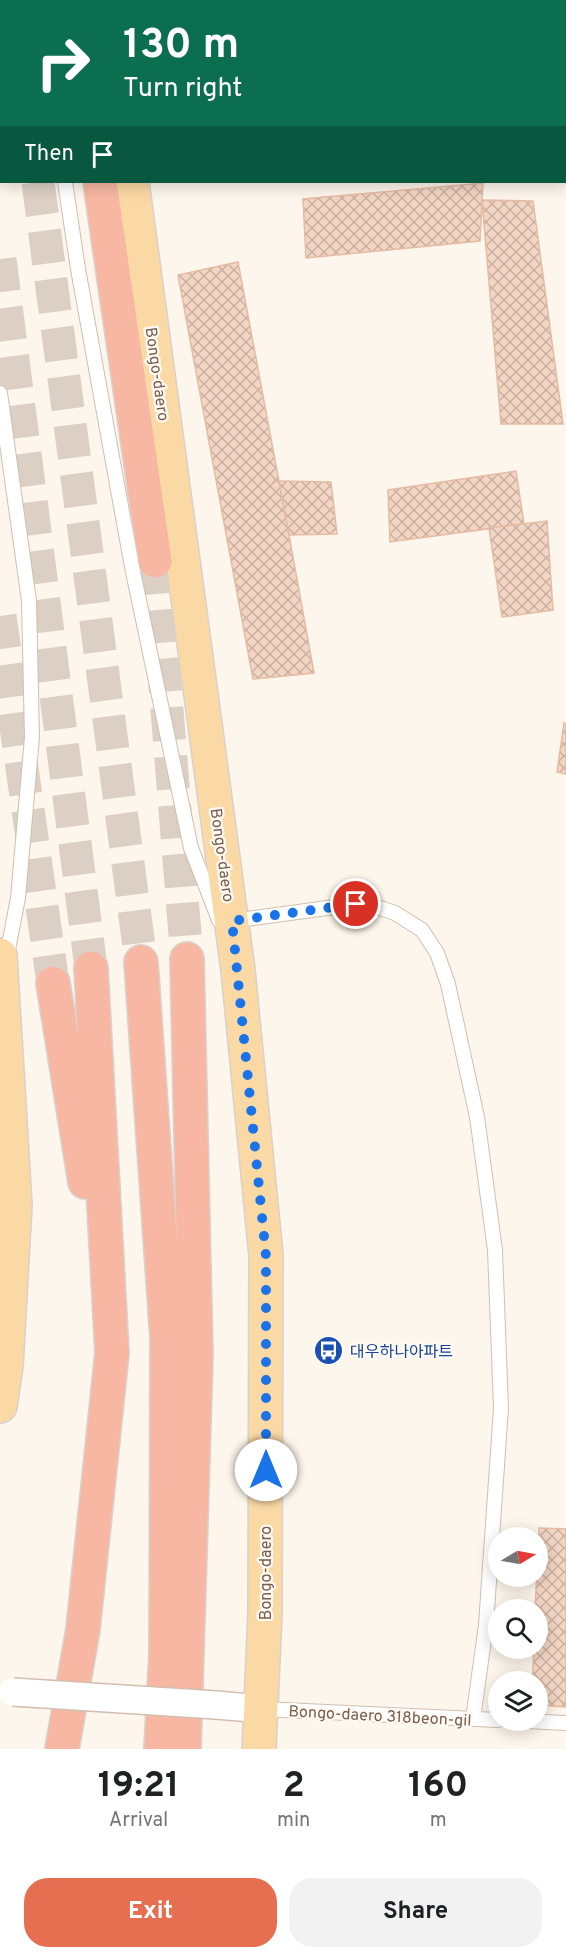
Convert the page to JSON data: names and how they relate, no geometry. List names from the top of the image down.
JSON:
{
  "streets": {
    "main road": ["Bongo-daero"],
    "lane": ["Bongo-daero 318beon-gil"]
  },
  "crossings": [
    ["Bongo-daero", "Bongo-daero 318beon-gil"]
  ],
  "places": {
    "bus stop": ["대우하나아파트"]
  },
  "north": "right",
  "page": {
    "turn": ["130 m", "Turn right"],
    "then": "Then",
    "eta": [
      "19:21",
      "Arrival",
      "2",
      "min",
      "160",
      "m"
    ],
    "buttons": ["Exit", "Share"]
  }
}
